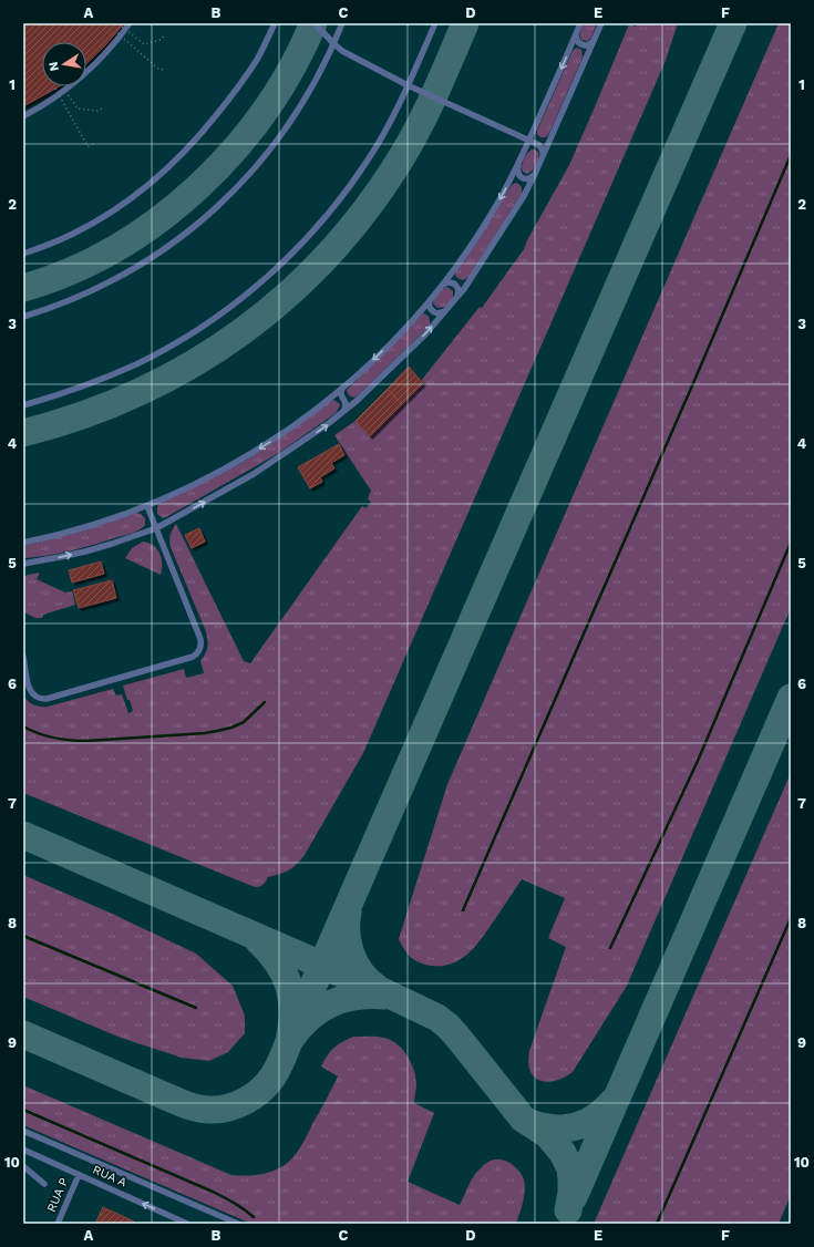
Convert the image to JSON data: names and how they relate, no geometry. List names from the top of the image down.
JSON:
{
  "streets": {
    "lane": ["RUA A", "RUA P"]
  },
  "crossings": [
    ["RUA A", "RUA P"]
  ],
  "north": "left",
  "grid": {
    "columns": [
      "A",
      "B",
      "C",
      "D",
      "E",
      "F"
    ],
    "rows": [
      "1",
      "2",
      "3",
      "4",
      "5",
      "6",
      "7",
      "8",
      "9",
      "10"
    ]
  }
}
